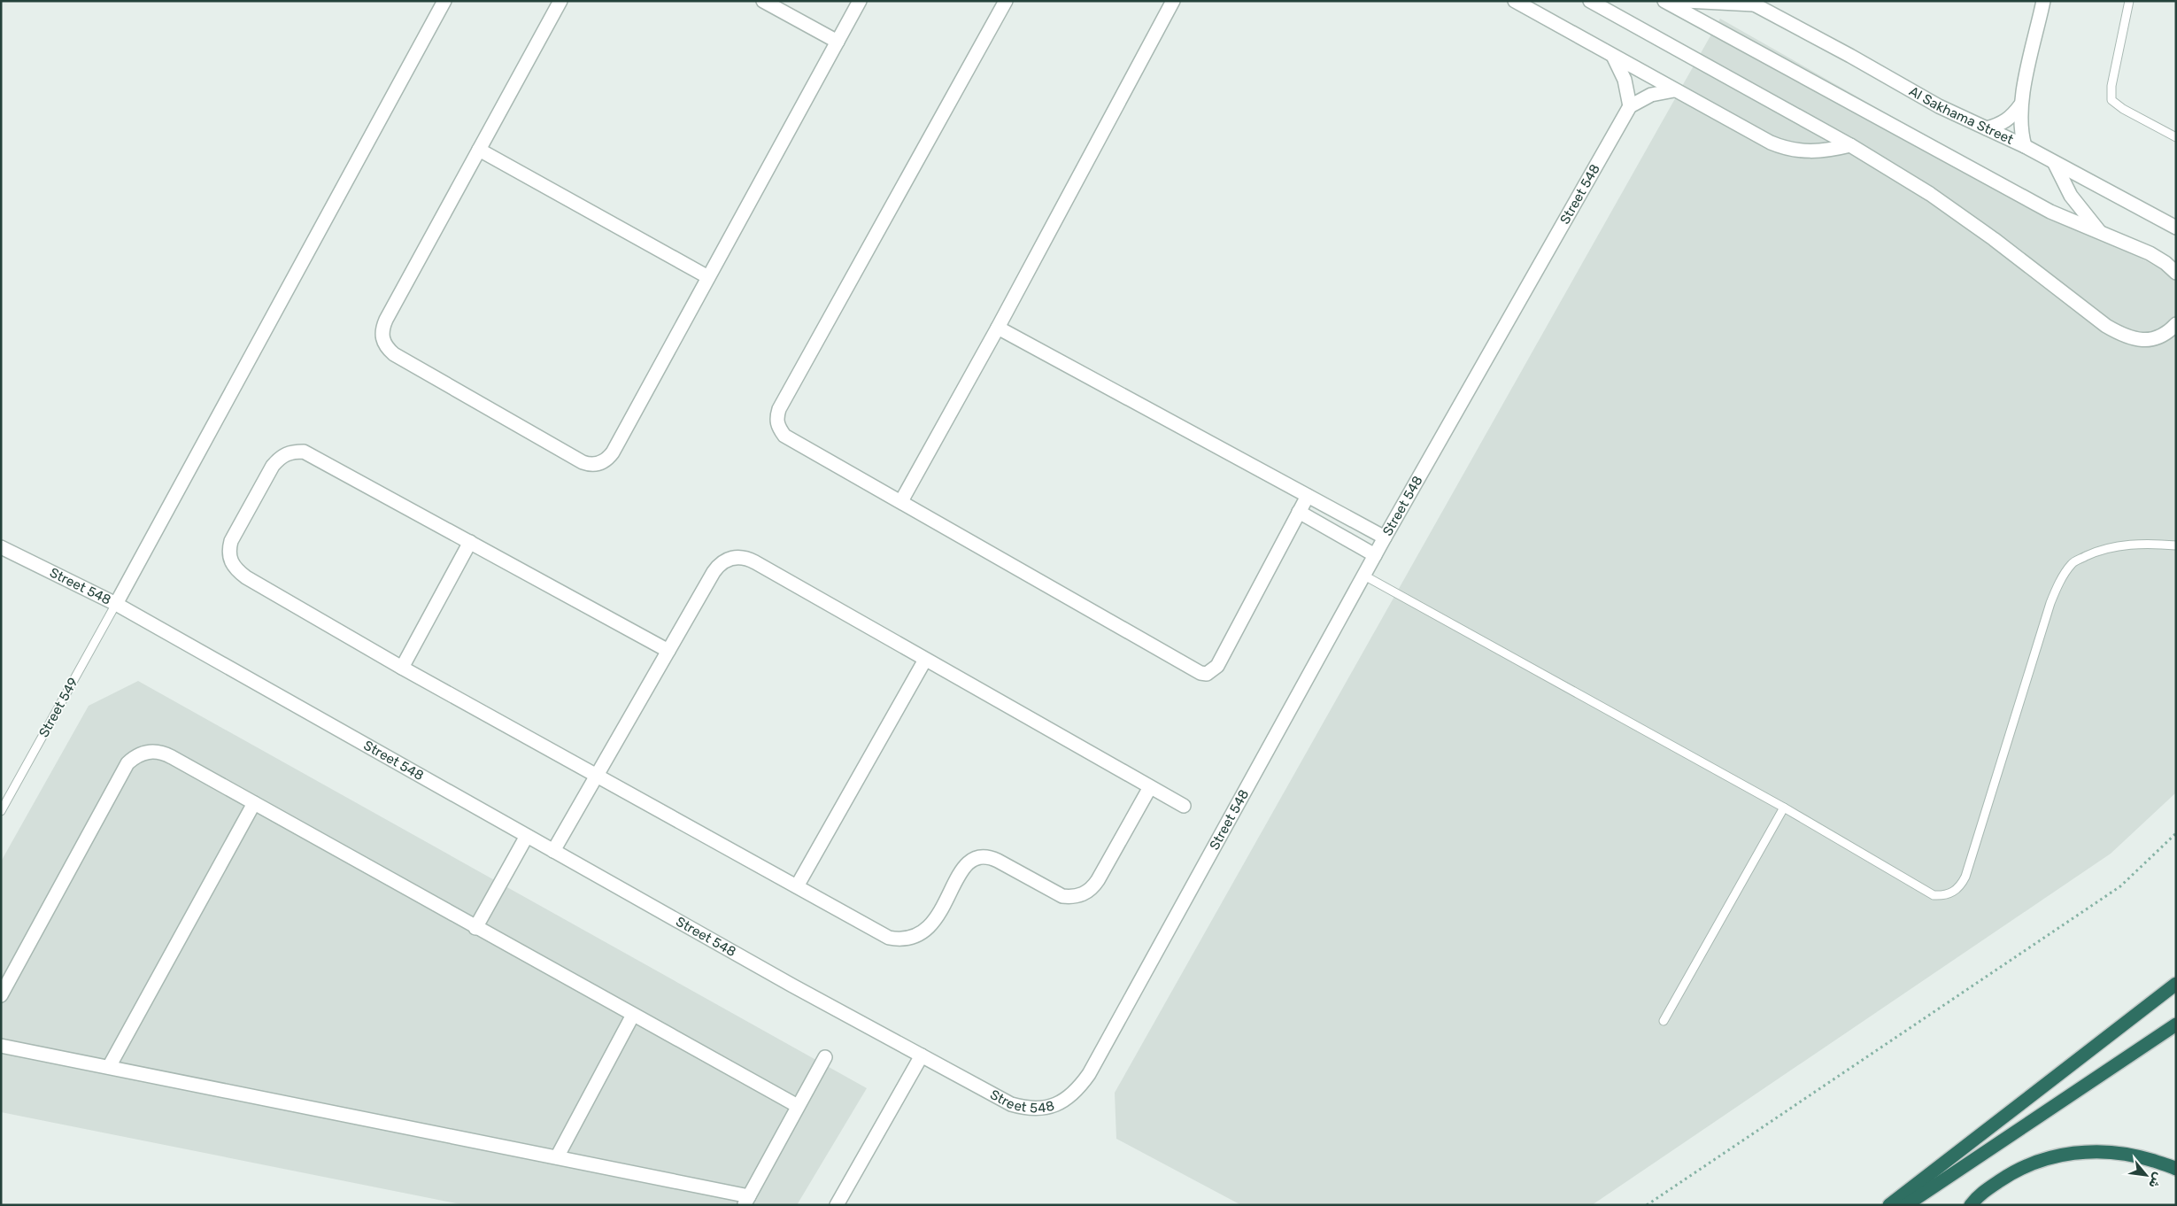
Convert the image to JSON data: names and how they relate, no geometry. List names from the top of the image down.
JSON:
{
  "streets": {
    "street": ["Al Sakhama Street", "Street 548"],
    "lane": ["Street 549"]
  },
  "crossings": [
    ["Street 548", "Street 549"]
  ],
  "north": "bottom right"
}
